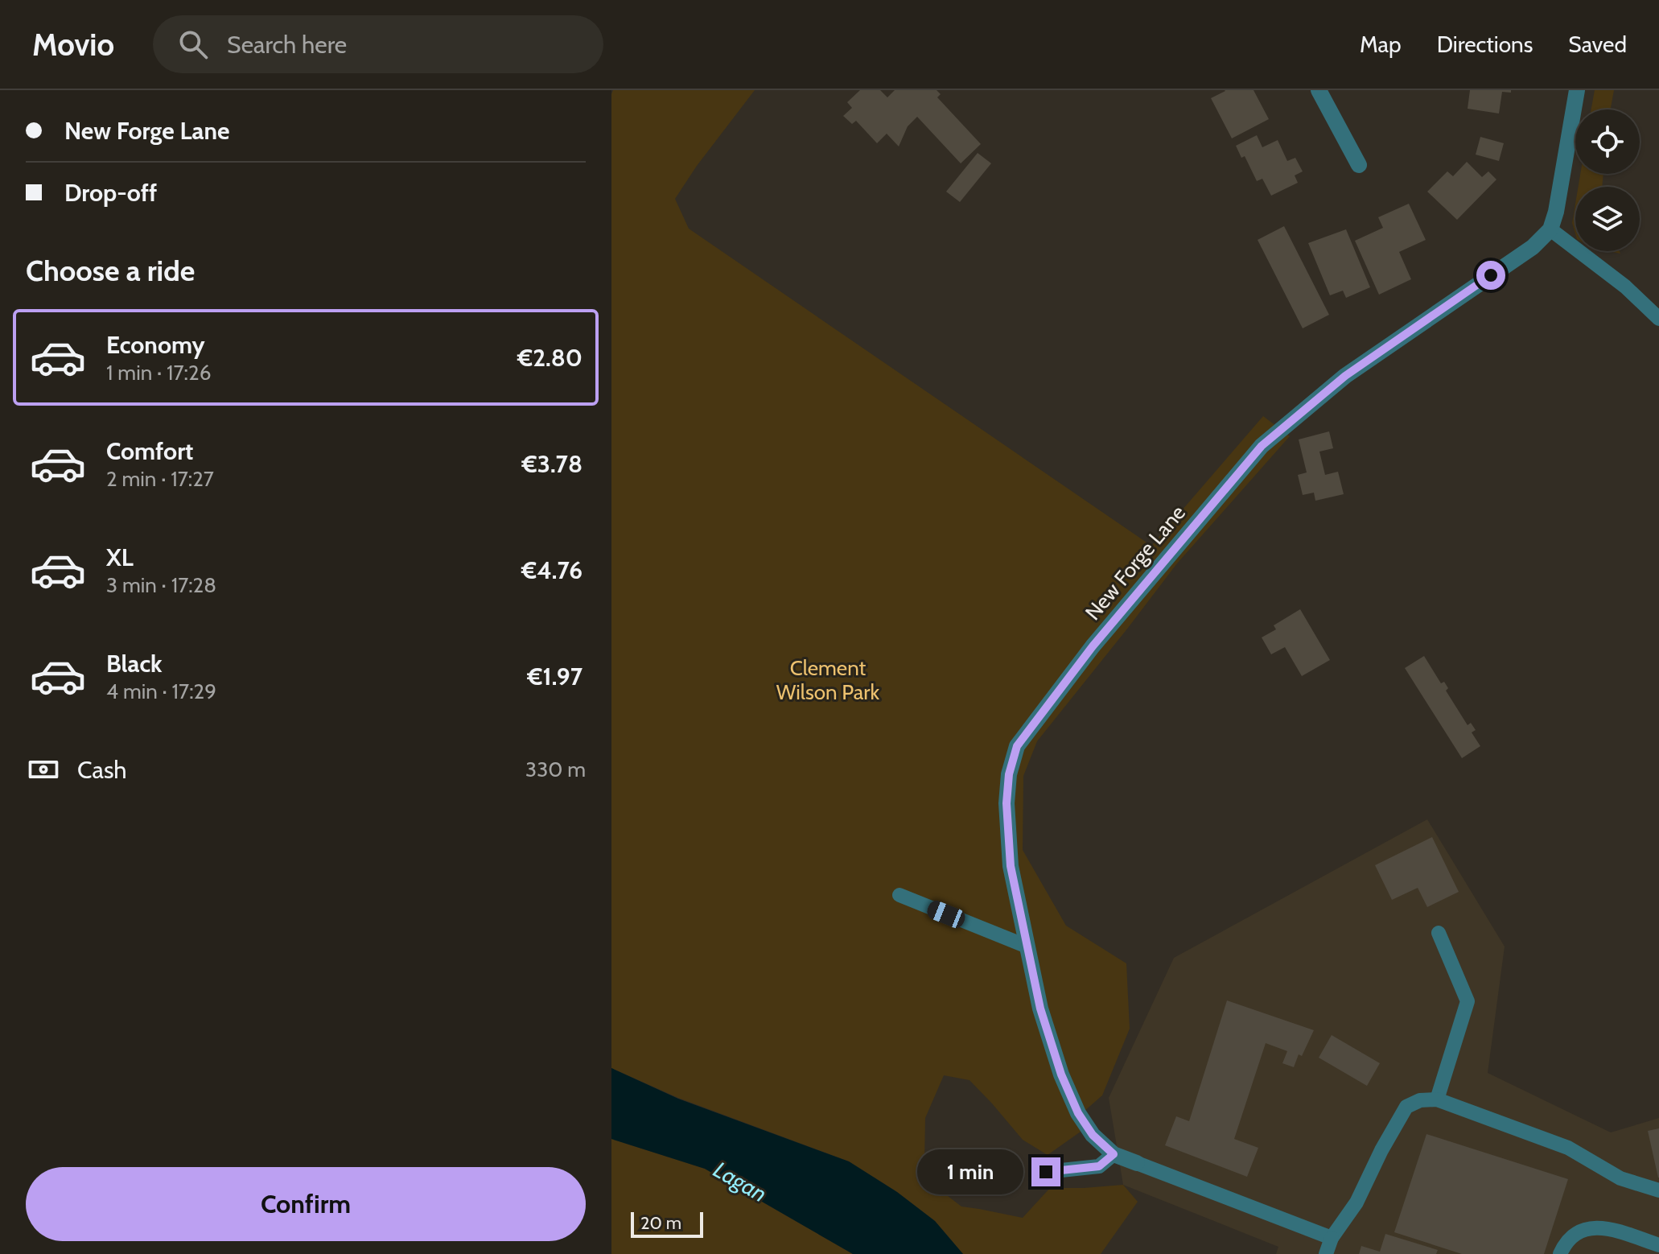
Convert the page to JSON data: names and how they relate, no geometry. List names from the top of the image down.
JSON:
{
  "streets": {
    "street": ["New Forge Lane"]
  },
  "water": ["Lagan"],
  "parks": ["Clement Wilson Park"],
  "scale_bar": "20 m",
  "page": {
    "header": "Movio",
    "search": "Search here",
    "nav": ["Map", "Directions", "Saved"],
    "banner": ["New Forge Lane", "Drop-off"],
    "heading": "Choose a ride",
    "list": [
      {
        "name": "Economy",
        "note": "1 min · 17:26",
        "value": "€2.80"
      },
      {
        "name": "Comfort",
        "note": "2 min · 17:27",
        "value": "€3.78"
      },
      {
        "name": "XL",
        "note": "3 min · 17:28",
        "value": "€4.76"
      },
      {
        "name": "Black",
        "note": "4 min · 17:29",
        "value": "€1.97"
      }
    ],
    "pay": ["Cash", "330 m"],
    "bubble": "1 min",
    "buttons": "Confirm",
    "scale": "20 m"
  }
}
